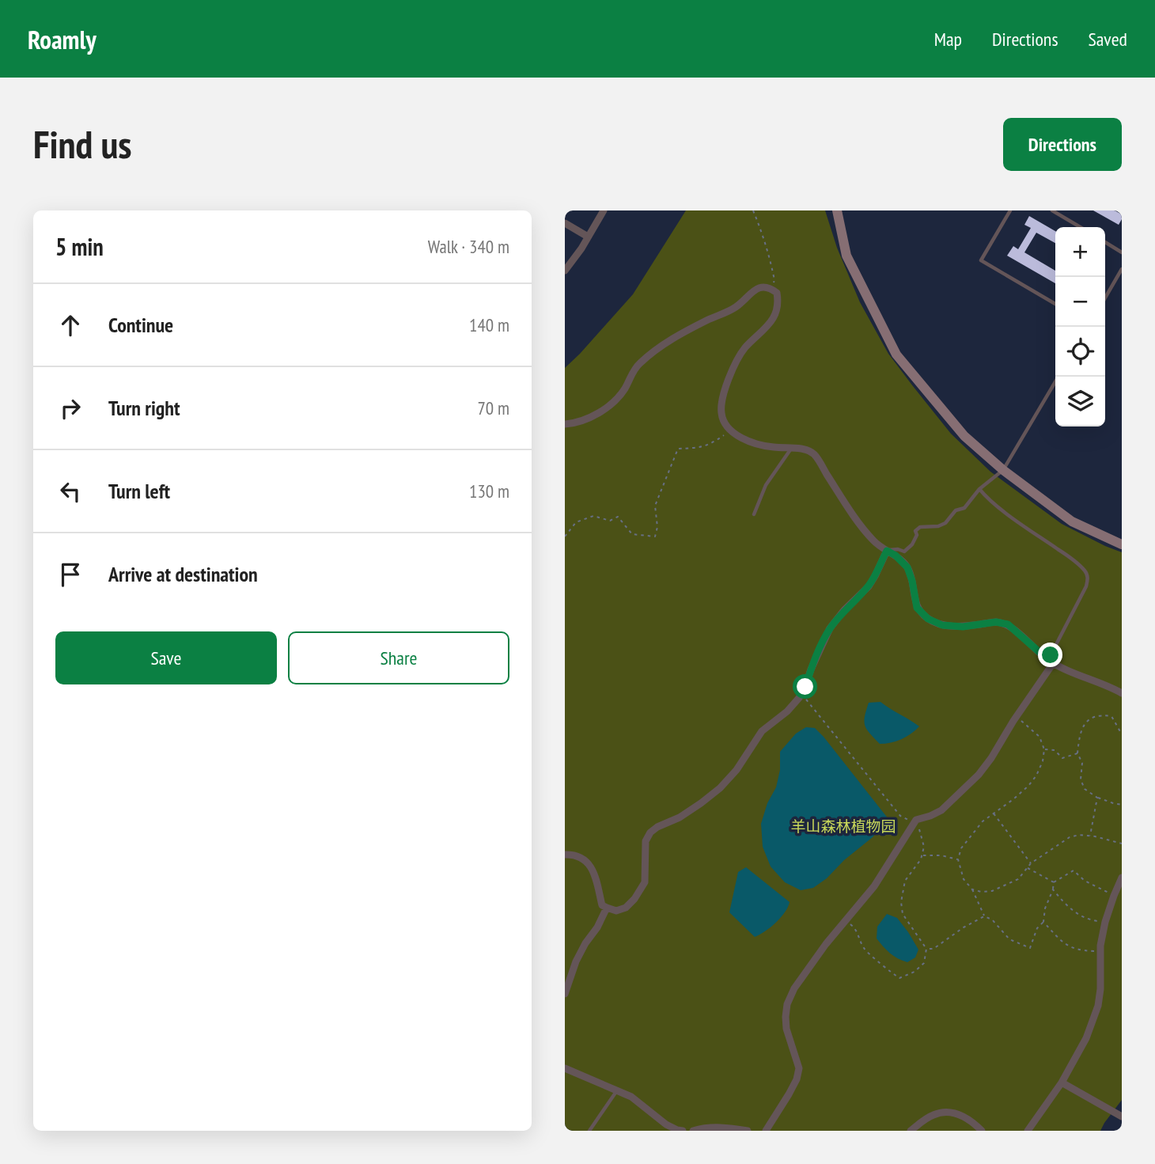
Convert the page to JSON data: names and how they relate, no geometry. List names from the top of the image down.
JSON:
{
  "parks": ["羊山森林植物园"],
  "page": {
    "header": "Roamly",
    "nav": ["Map", "Directions", "Saved"],
    "buttons": [
      "Directions",
      ["Save", "Share"]
    ],
    "title": "Find us",
    "heading": ["5 min", "Walk · 340 m"],
    "map_buttons": ["+", "−"],
    "list": [
      ["Continue", "140 m"],
      ["Turn right", "70 m"],
      ["Turn left", "130 m"],
      "Arrive at destination"
    ]
  }
}
